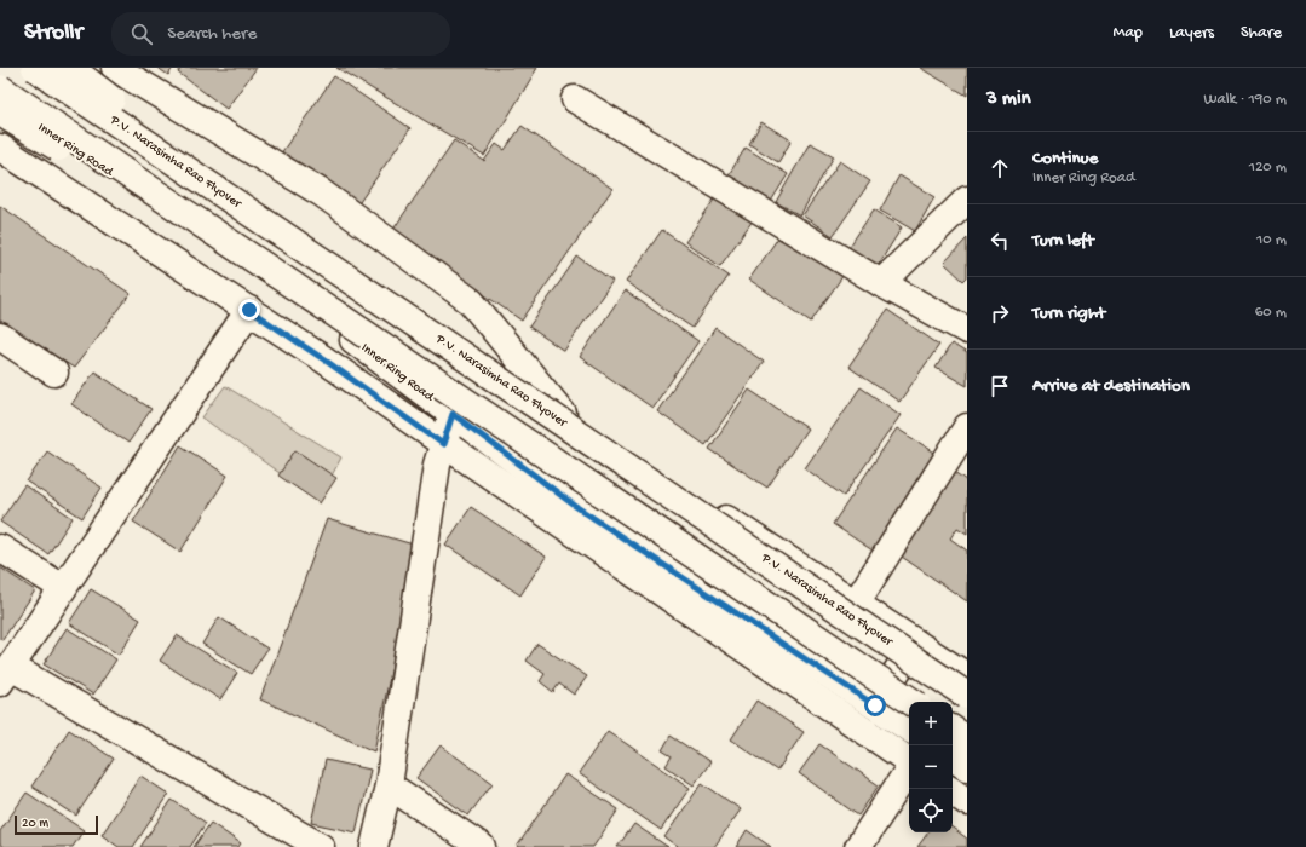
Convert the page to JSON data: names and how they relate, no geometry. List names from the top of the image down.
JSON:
{
  "streets": {
    "main road": ["Inner Ring Road", "P.V. Narasimha Rao Flyover"]
  },
  "scale_bar": "20 m",
  "page": {
    "header": "Strollr",
    "search": "Search here",
    "nav": ["Map", "Layers", "Share"],
    "heading": ["3 min", "Walk · 190 m"],
    "list": [
      ["Continue", "Inner Ring Road", "120 m"],
      ["Turn left", "10 m"],
      ["Turn right", "60 m"],
      "Arrive at destination"
    ],
    "map_buttons": ["+", "−"],
    "scale": "20 m"
  }
}
